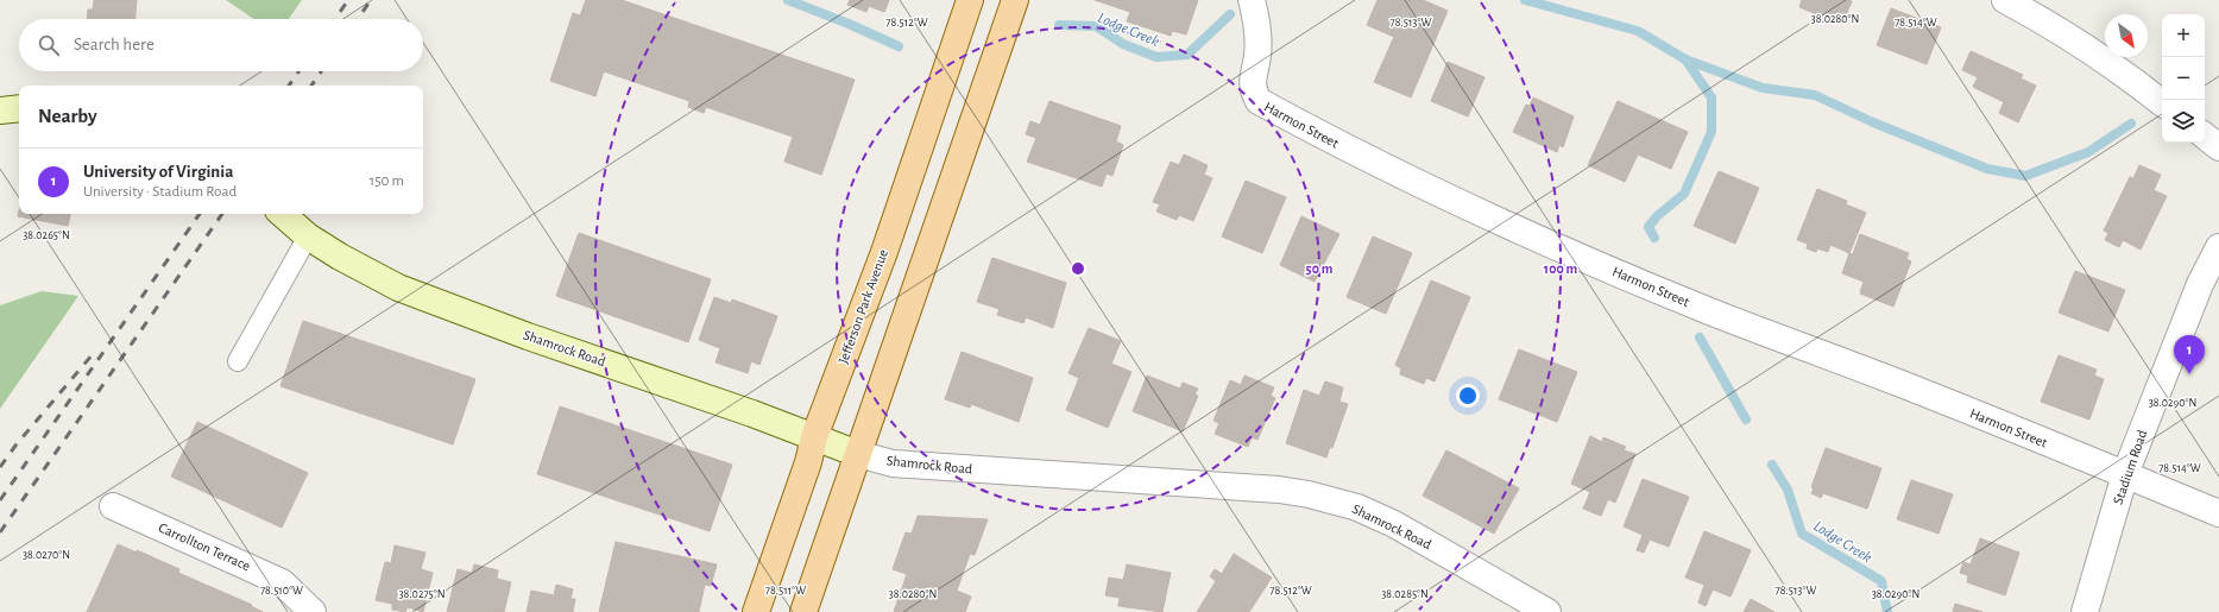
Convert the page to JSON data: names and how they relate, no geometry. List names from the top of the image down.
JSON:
{
  "streets": {
    "main road": ["Jefferson Park Avenue"],
    "street": [
      "Harmon Street",
      "Shamrock Road",
      "Stadium Road",
      "Carrollton Terrace"
    ]
  },
  "crossings": [
    ["Harmon Street", "Stadium Road"],
    ["Jefferson Park Avenue", "Shamrock Road"]
  ],
  "water": ["Lodge Creek"],
  "north": "bottom right",
  "page": {
    "map_buttons": ["+", "−"],
    "search": "Search here",
    "heading": "Nearby",
    "list": [
      {
        "mark": "1",
        "name": "University of Virginia",
        "note": "University · Stadium Road",
        "value": "150 m"
      }
    ],
    "pins": "1"
  },
  "coordinates": [
    "38.0280°N",
    "78.512°W",
    "78.513°W",
    "78.514°W",
    "38.0265°N",
    "38.0290°N",
    "38.0270°N",
    "78.510°W",
    "78.511°W",
    "38.0275°N",
    "38.0285°N"
  ],
  "rings": ["50 m", "100 m"]
}
